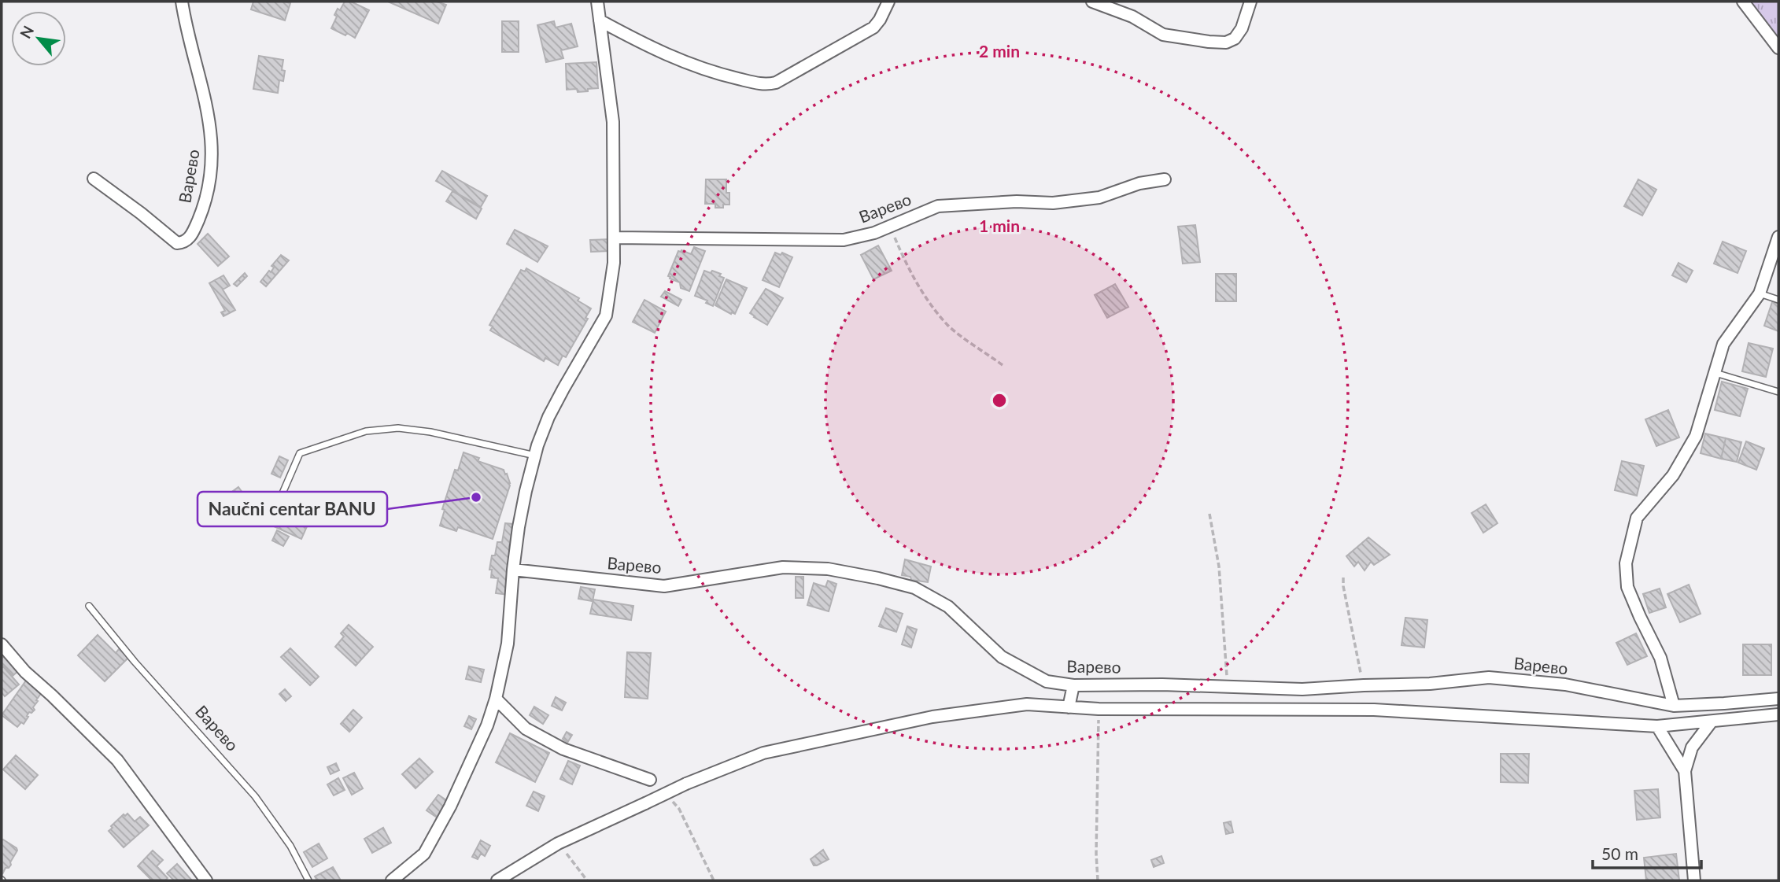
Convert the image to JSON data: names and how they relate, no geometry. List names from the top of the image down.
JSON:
{
  "streets": {
    "street": ["Варево"]
  },
  "places": ["Naučni centar BANU"],
  "scale_bar": "50 m",
  "north": "top left",
  "rings": ["2 min", "1 min"]
}
